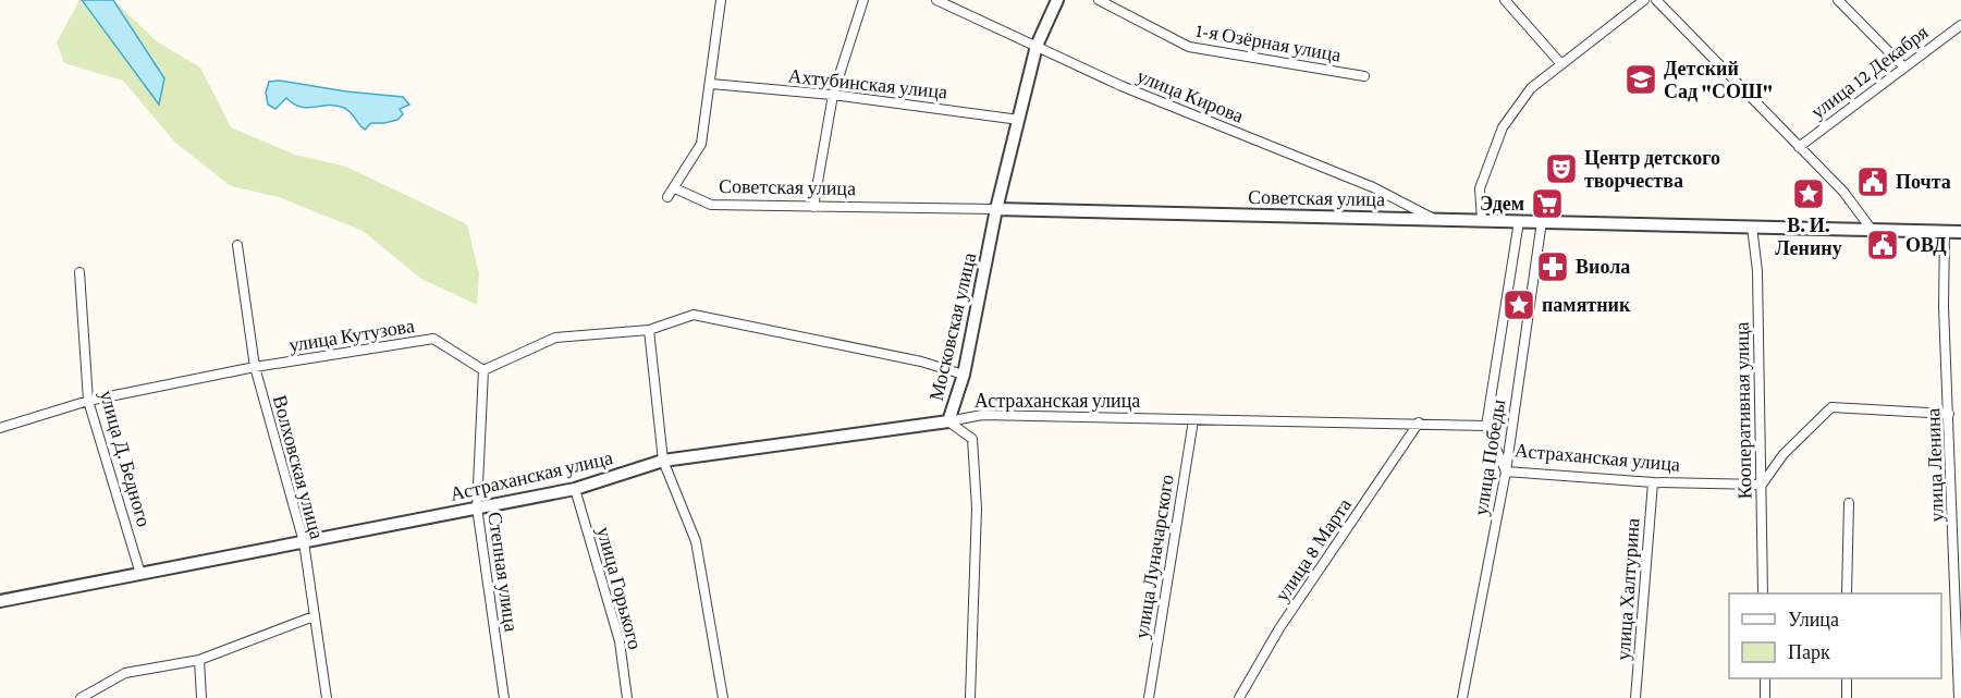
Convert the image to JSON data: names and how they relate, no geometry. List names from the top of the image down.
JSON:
{
  "streets": {
    "street": [
      "1-я Озёрная улица",
      "улица 12 Декабря",
      "Ахтубинская улица",
      "улица Кирова",
      "Советская улица",
      "Московская улица",
      "улица Кутузова",
      "Астраханская улица",
      "Кооперативная улица",
      "улица Победы",
      "улица Д. Бедного",
      "улица Ленина",
      "Волховская улица",
      "улица 8 Марта",
      "улица Луначарского",
      "Степная улица",
      "улица Горького",
      "улица Халтурина"
    ]
  },
  "crossings": [
    ["Ахтубинская улица", "Московская улица"],
    ["улица Кирова", "Советская улица"],
    ["улица Кирова", "Московская улица"],
    ["Советская улица", "Московская улица"],
    ["Советская улица", "Кооперативная улица"],
    ["Советская улица", "улица Победы"],
    ["Советская улица", "улица Ленина"],
    ["Московская улица", "Астраханская улица"],
    ["улица Кутузова", "улица Д. Бедного"],
    ["улица Кутузова", "Волховская улица"],
    ["улица Кутузова", "Степная улица"],
    ["Астраханская улица", "Кооперативная улица"],
    ["Астраханская улица", "улица Победы"],
    ["Астраханская улица", "улица Д. Бедного"],
    ["Астраханская улица", "Волховская улица"],
    ["Астраханская улица", "улица 8 Марта"],
    ["Астраханская улица", "улица Луначарского"],
    ["Астраханская улица", "Степная улица"],
    ["Астраханская улица", "улица Горького"],
    ["Астраханская улица", "улица Халтурина"]
  ],
  "places": {
    "school or university": ["Детский Сад \"СОШ\""],
    "theatre": ["Центр детского творчества"],
    "public building": ["Почта", "ОВД"],
    "place": ["В. И. Ленину", "памятник"],
    "supermarket": ["Эдем"],
    "pharmacy": ["Виола"]
  },
  "legend": ["Улица", "Парк"]
}
